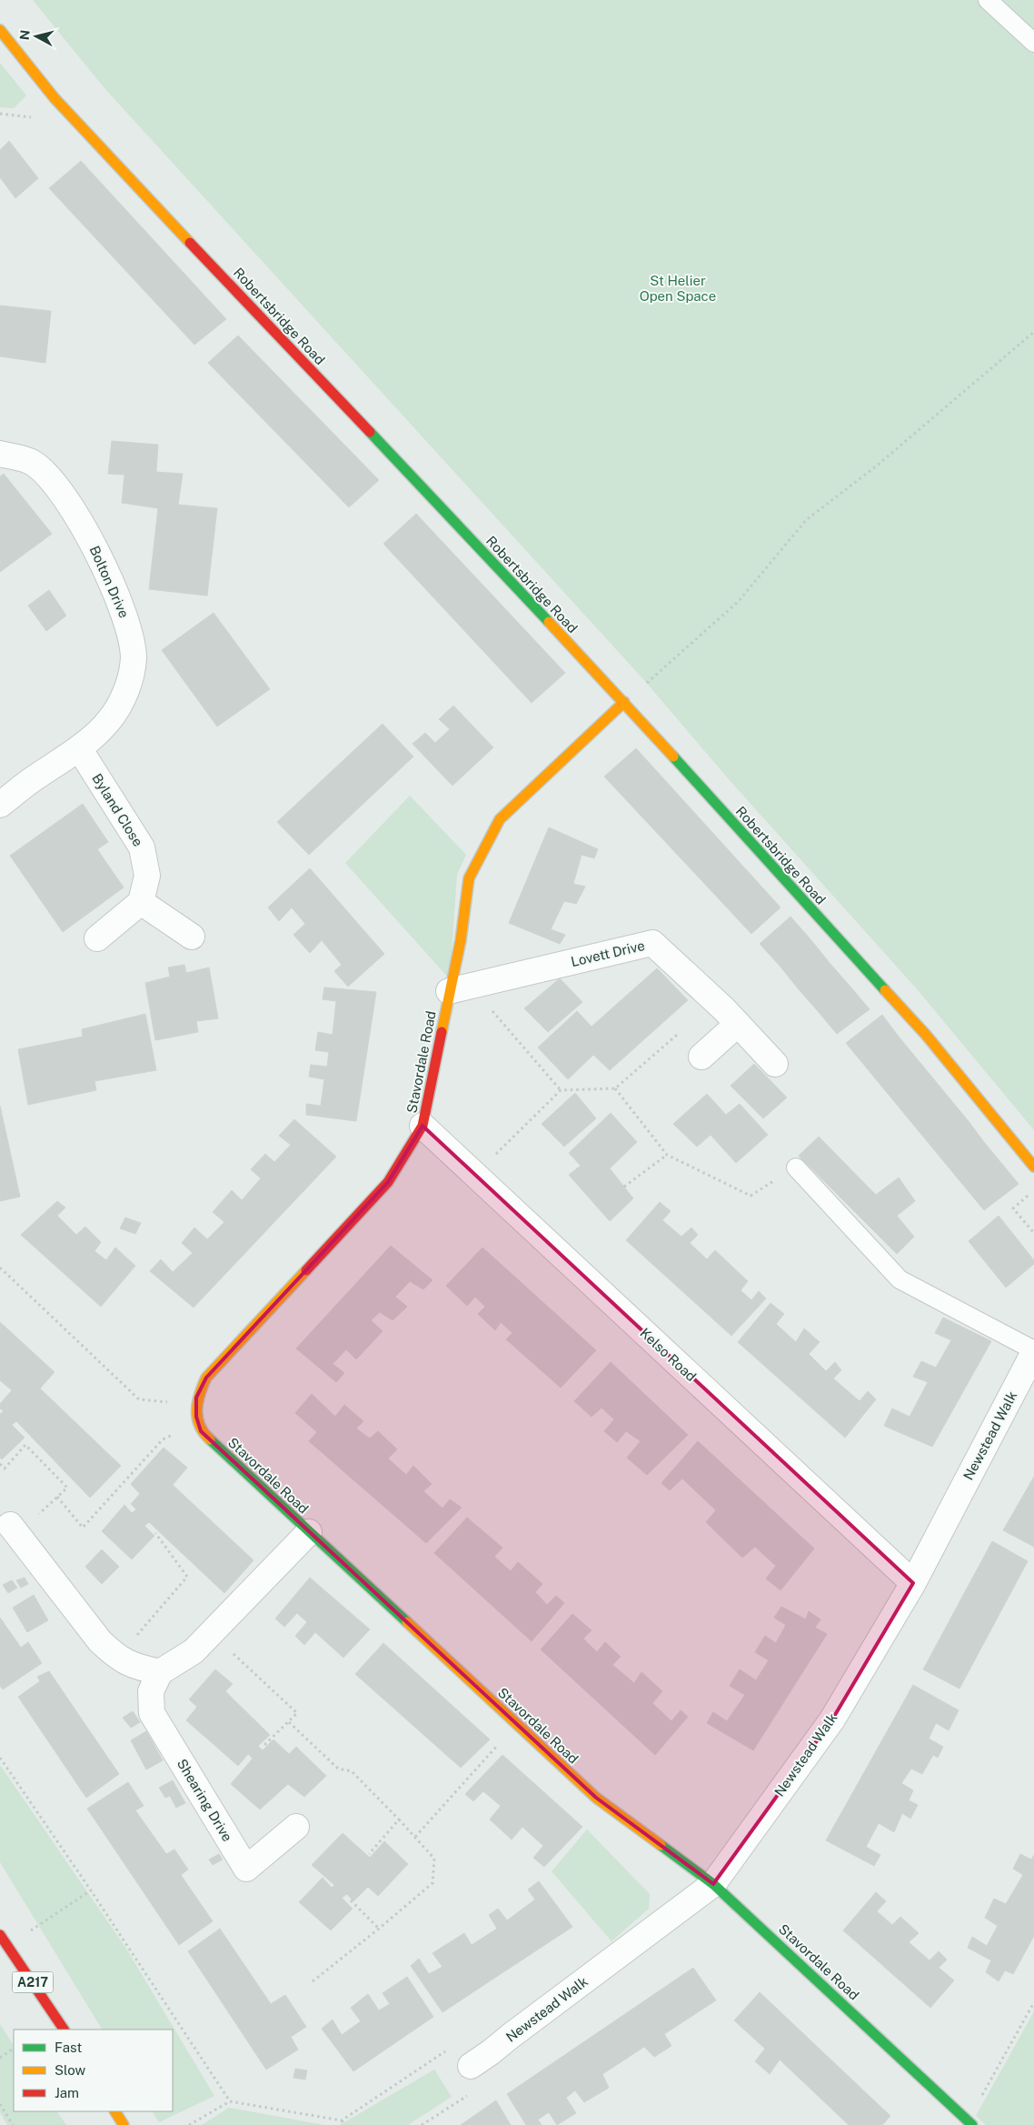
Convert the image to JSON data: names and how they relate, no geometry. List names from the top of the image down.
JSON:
{
  "streets": {
    "street": [
      "Robertsbridge Road",
      "Bolton Drive",
      "Byland Close",
      "Lovett Drive",
      "Stavordale Road",
      "Kelso Road",
      "Newstead Walk",
      "Shearing Drive",
      "A217"
    ]
  },
  "crossings": [
    ["Robertsbridge Road", "Stavordale Road"],
    ["Bolton Drive", "Byland Close"],
    ["Lovett Drive", "Stavordale Road"],
    ["Stavordale Road", "Kelso Road"],
    ["Stavordale Road", "Newstead Walk"],
    ["Kelso Road", "Newstead Walk"]
  ],
  "parks": ["St Helier Open Space"],
  "legend": ["Fast", "Slow", "Jam"],
  "north": "left"
}
